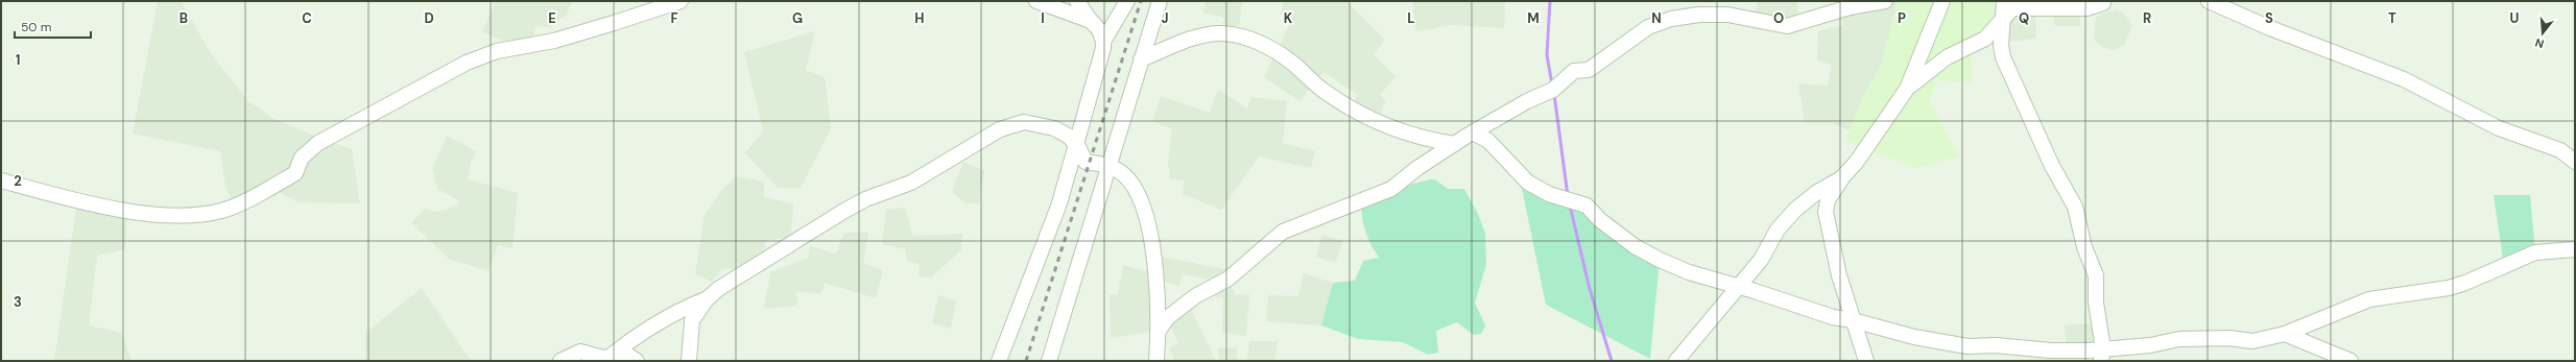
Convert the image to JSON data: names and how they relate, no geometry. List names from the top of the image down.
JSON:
{
  "scale_bar": "50 m",
  "north": "bottom",
  "grid": {
    "columns": [
      "B",
      "C",
      "D",
      "E",
      "F",
      "G",
      "H",
      "I",
      "J",
      "K",
      "L",
      "M",
      "N",
      "O",
      "P",
      "Q",
      "R",
      "S",
      "T",
      "U"
    ],
    "rows": ["1", "2", "3"]
  }
}
